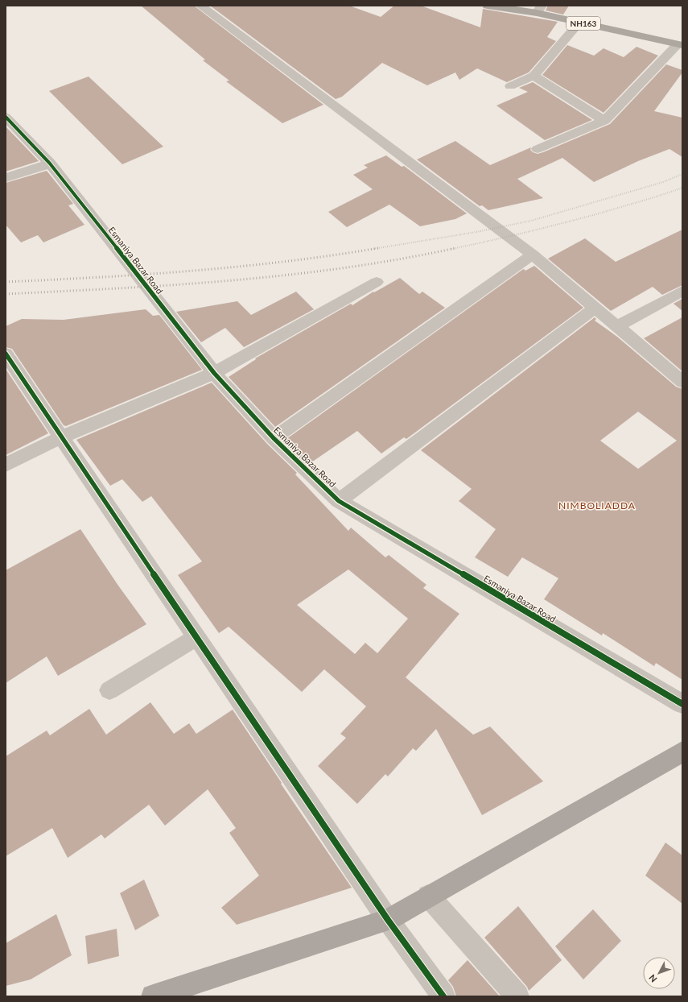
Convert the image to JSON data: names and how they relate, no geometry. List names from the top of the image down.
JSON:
{
  "streets": {
    "highway": ["NH163"],
    "street": ["Esmaniya Bazar Road"]
  },
  "districts": ["NIMBOLIADDA"],
  "north": "bottom left"
}
